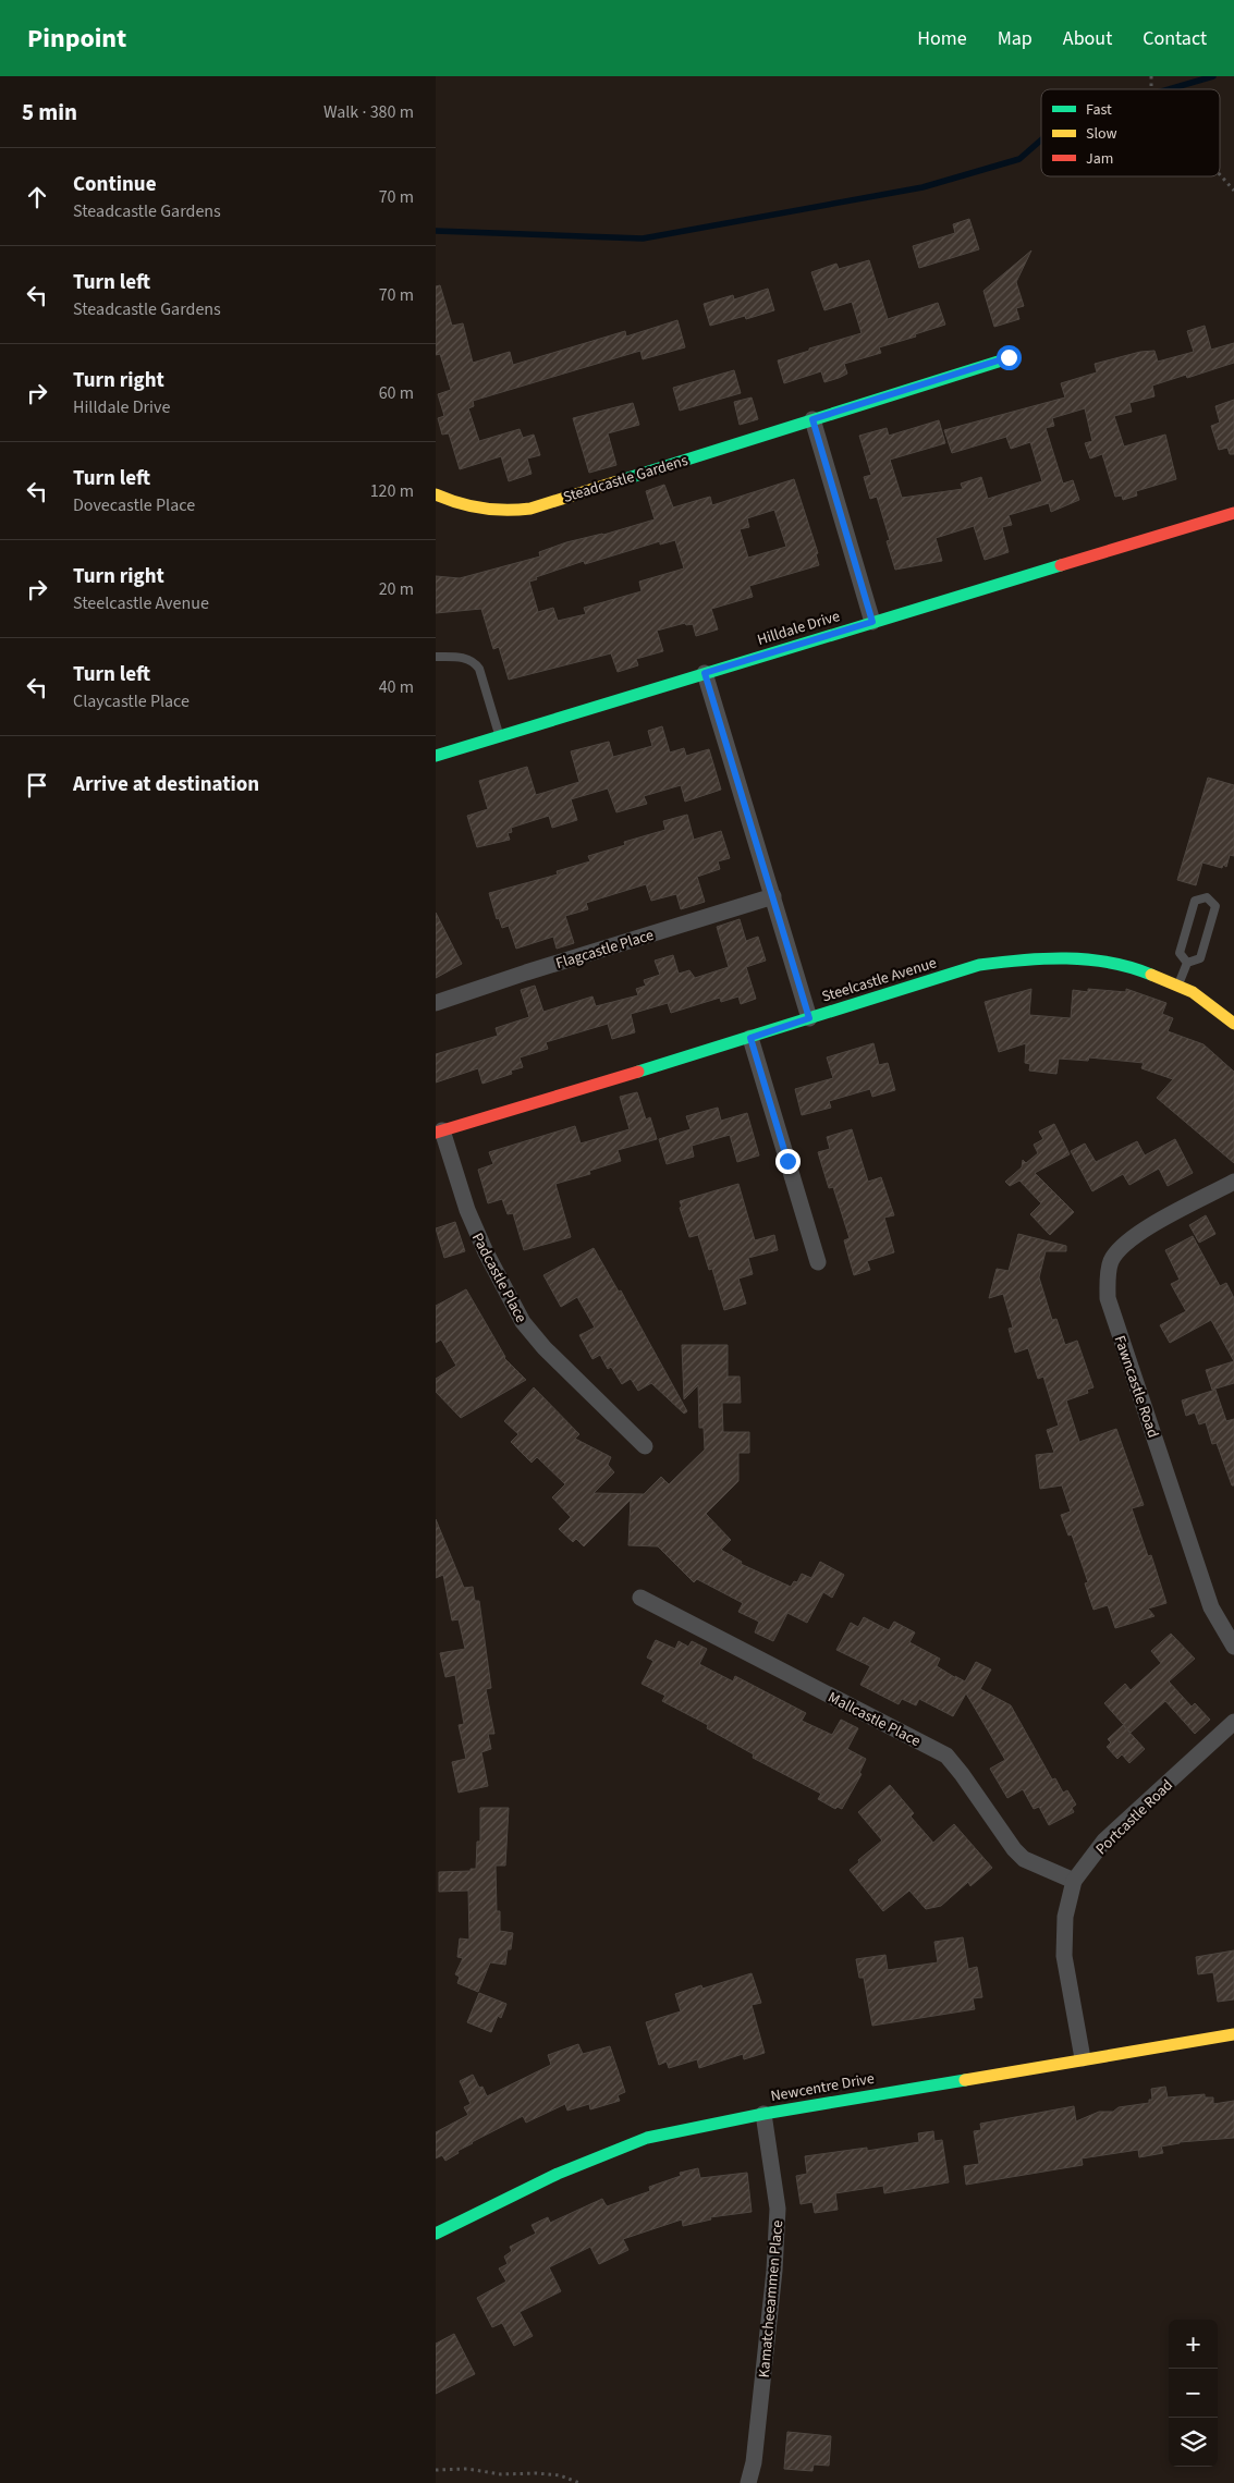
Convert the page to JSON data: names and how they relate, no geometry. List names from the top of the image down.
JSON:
{
  "streets": {
    "street": [
      "Steadcastle Gardens",
      "Hilldale Drive",
      "Flagcastle Place",
      "Steelcastle Avenue",
      "Padcastle Place",
      "Fawncastle Road",
      "Mallcastle Place",
      "Portcastle Road",
      "Newcentre Drive",
      "Kamatcheeammen Place"
    ]
  },
  "crossings": [
    ["Steelcastle Avenue", "Padcastle Place"],
    ["Mallcastle Place", "Portcastle Road"],
    ["Portcastle Road", "Newcentre Drive"],
    ["Newcentre Drive", "Kamatcheeammen Place"]
  ],
  "legend": ["Fast", "Slow", "Jam"],
  "page": {
    "header": "Pinpoint",
    "nav": [
      "Home",
      "Map",
      "About",
      "Contact"
    ],
    "heading": ["5 min", "Walk · 380 m"],
    "list": [
      ["Continue", "Steadcastle Gardens", "70 m"],
      ["Turn left", "Steadcastle Gardens", "70 m"],
      ["Turn right", "Hilldale Drive", "60 m"],
      ["Turn left", "Dovecastle Place", "120 m"],
      ["Turn right", "Steelcastle Avenue", "20 m"],
      ["Turn left", "Claycastle Place", "40 m"],
      "Arrive at destination"
    ],
    "map_buttons": ["+", "−"]
  }
}
